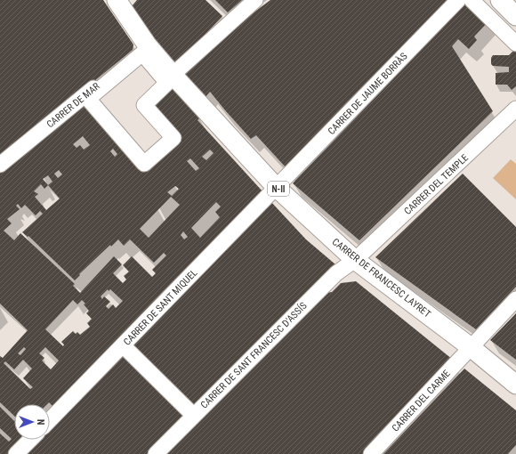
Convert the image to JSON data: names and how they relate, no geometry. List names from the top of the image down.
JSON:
{
  "streets": {
    "main road": ["N-II", "CARRER DE FRANCESC LAYRET"],
    "street": [
      "CARRER DE JAUME BORRÀS",
      "CARRER DE MAR",
      "CARRER DEL TEMPLE",
      "CARRER DE SANT MIQUEL",
      "CARRER DE SANT FRANCESC D'ASSÍS",
      "CARRER DEL CARME"
    ]
  },
  "crossings": [
    ["CARRER DE JAUME BORRÀS", "CARRER DE FRANCESC LAYRET"],
    ["CARRER DE JAUME BORRÀS", "CARRER DE SANT MIQUEL"],
    ["CARRER DE MAR", "CARRER DE FRANCESC LAYRET"],
    ["CARRER DEL TEMPLE", "CARRER DE FRANCESC LAYRET"],
    ["CARRER DEL TEMPLE", "CARRER DE SANT FRANCESC D'ASSÍS"],
    ["CARRER DE FRANCESC LAYRET", "CARRER DE SANT MIQUEL"],
    ["CARRER DE FRANCESC LAYRET", "CARRER DE SANT FRANCESC D'ASSÍS"],
    ["CARRER DE FRANCESC LAYRET", "CARRER DEL CARME"]
  ],
  "north": "right"
}
